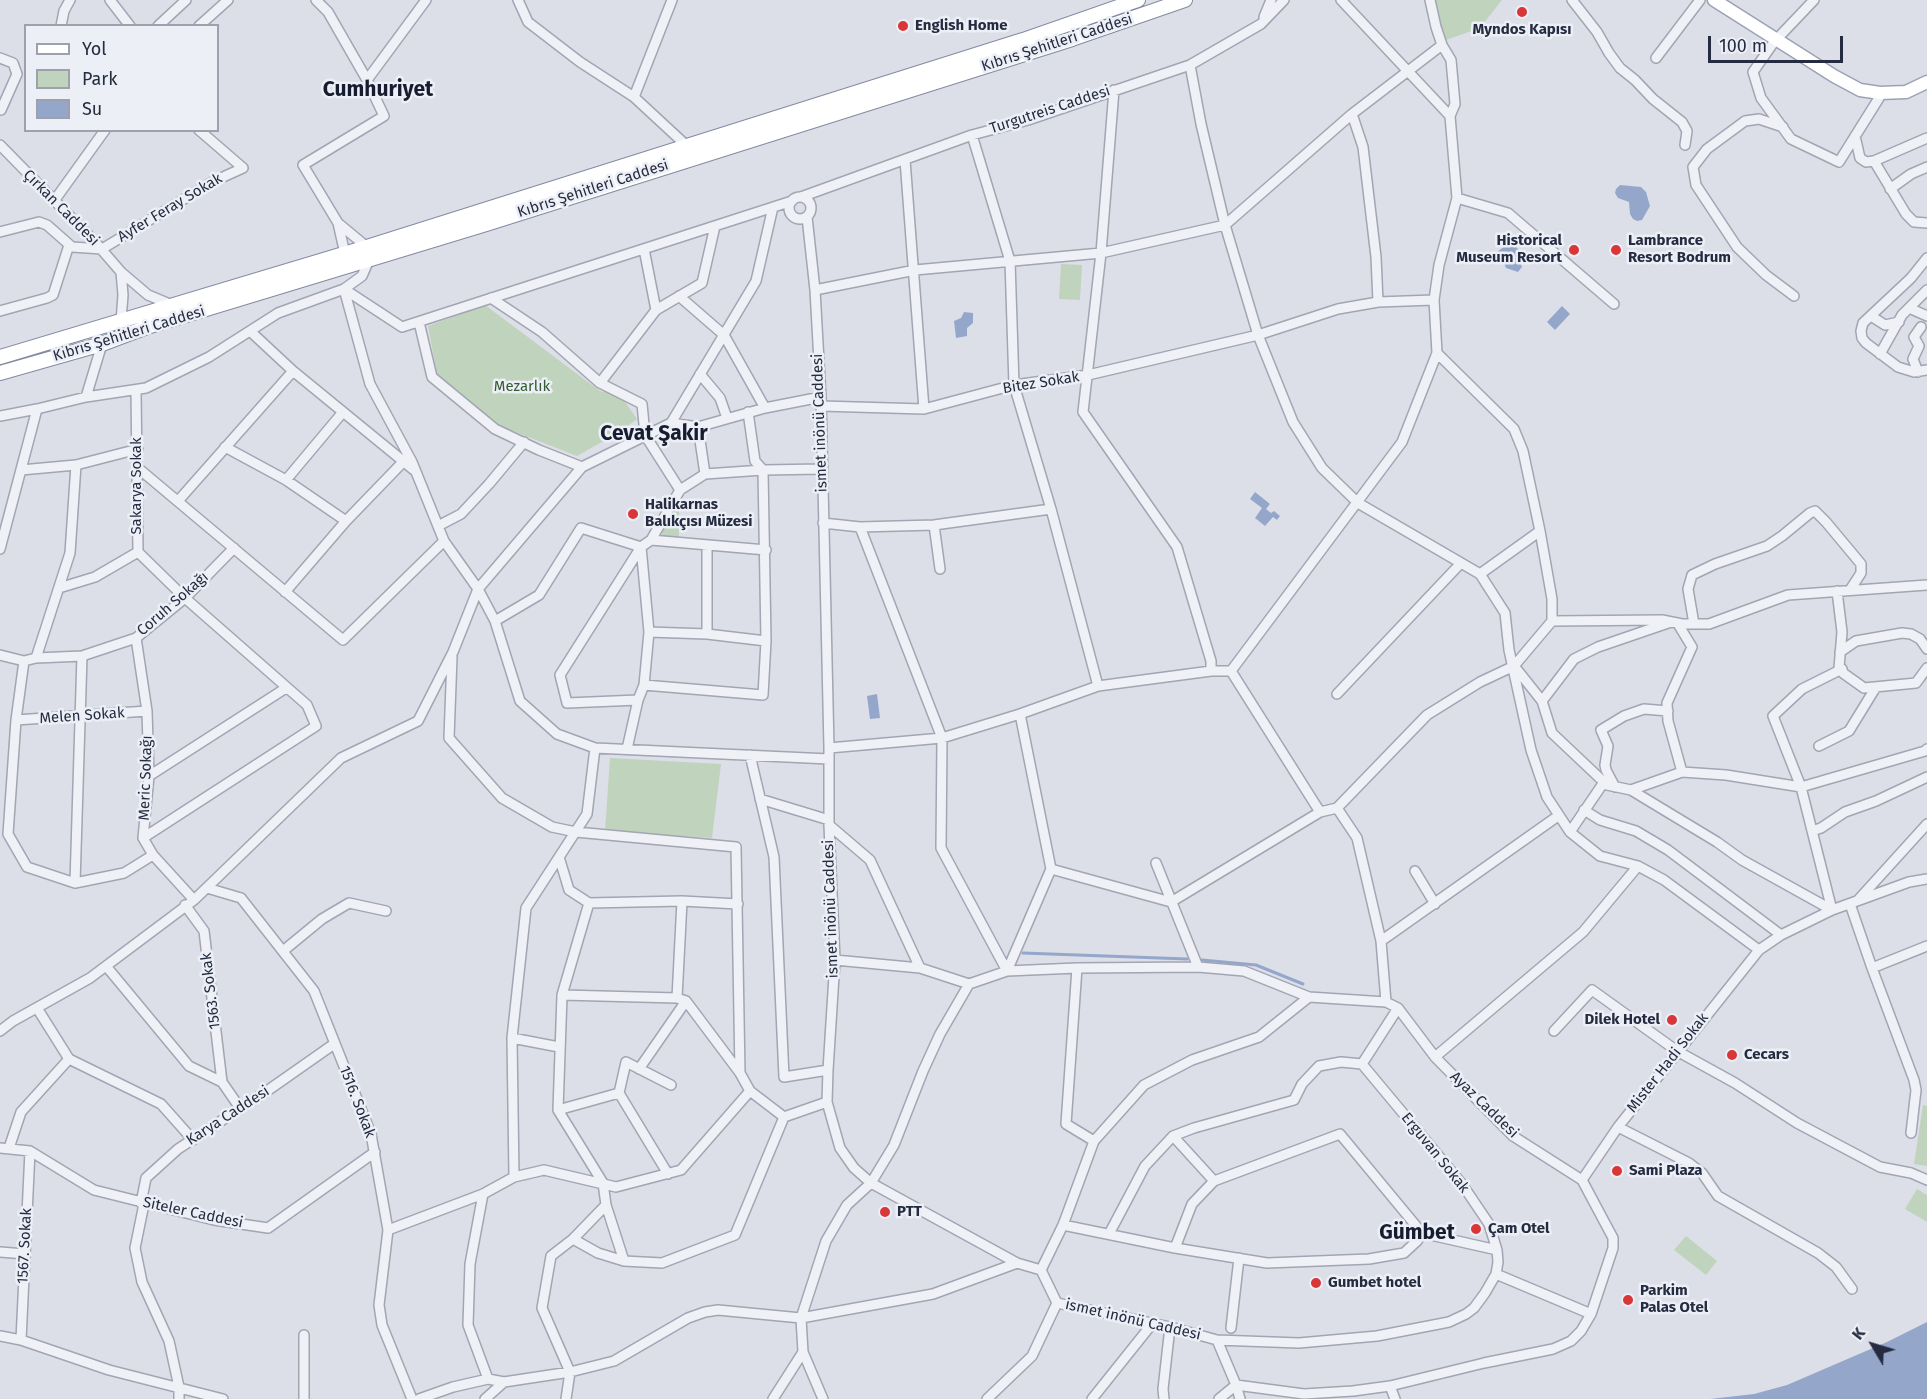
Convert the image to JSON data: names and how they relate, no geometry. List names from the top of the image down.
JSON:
{
  "streets": {
    "highway": ["Kıbrıs Şehitleri Caddesi"],
    "street": [
      "Turgutreis Caddesi",
      "Çırkan Caddesi",
      "Ayfer Feray Sokak",
      "Bitez Sokak",
      "ismet inönü Caddesi",
      "Sakarya Sokak",
      "Coruh Sokağı",
      "Melen Sokak",
      "Meric Sokağı",
      "1563. Sokak",
      "Mister Hadi Sokak",
      "1516. Sokak",
      "Ayaz Caddesi",
      "Karya Caddesi",
      "Erguvan Sokak",
      "Siteler Caddesi",
      "1567. Sokak"
    ]
  },
  "crossings": [
    ["Kıbrıs Şehitleri Caddesi", "Çırkan Caddesi"],
    ["Turgutreis Caddesi", "ismet inönü Caddesi"],
    ["Çırkan Caddesi", "Ayfer Feray Sokak"],
    ["Bitez Sokak", "ismet inönü Caddesi"],
    ["ismet inönü Caddesi", "Ayaz Caddesi"],
    ["Sakarya Sokak", "Coruh Sokağı"],
    ["Sakarya Sokak", "Meric Sokağı"],
    ["Coruh Sokağı", "Meric Sokağı"],
    ["Melen Sokak", "Meric Sokağı"],
    ["Mister Hadi Sokak", "Ayaz Caddesi"],
    ["1516. Sokak", "Karya Caddesi"],
    ["1516. Sokak", "Siteler Caddesi"],
    ["Karya Caddesi", "Siteler Caddesi"],
    ["Siteler Caddesi", "1567. Sokak"]
  ],
  "districts": ["Cumhuriyet", "Cevat Şakir", "Gümbet"],
  "parks": ["Mezarlık"],
  "places": [
    "Myndos Kapısı",
    "English Home",
    "Historical Museum Resort",
    "Lambrance Resort Bodrum",
    "Halikarnas Balıkçısı Müzesi",
    "Dilek Hotel",
    "Cecars",
    "Sami Plaza",
    "PTT",
    "Çam Otel",
    "Gumbet hotel",
    "Parkim Palas Otel"
  ],
  "legend": ["Yol", "Park", "Su"],
  "scale_bar": "100 m",
  "north": "top left"
}
